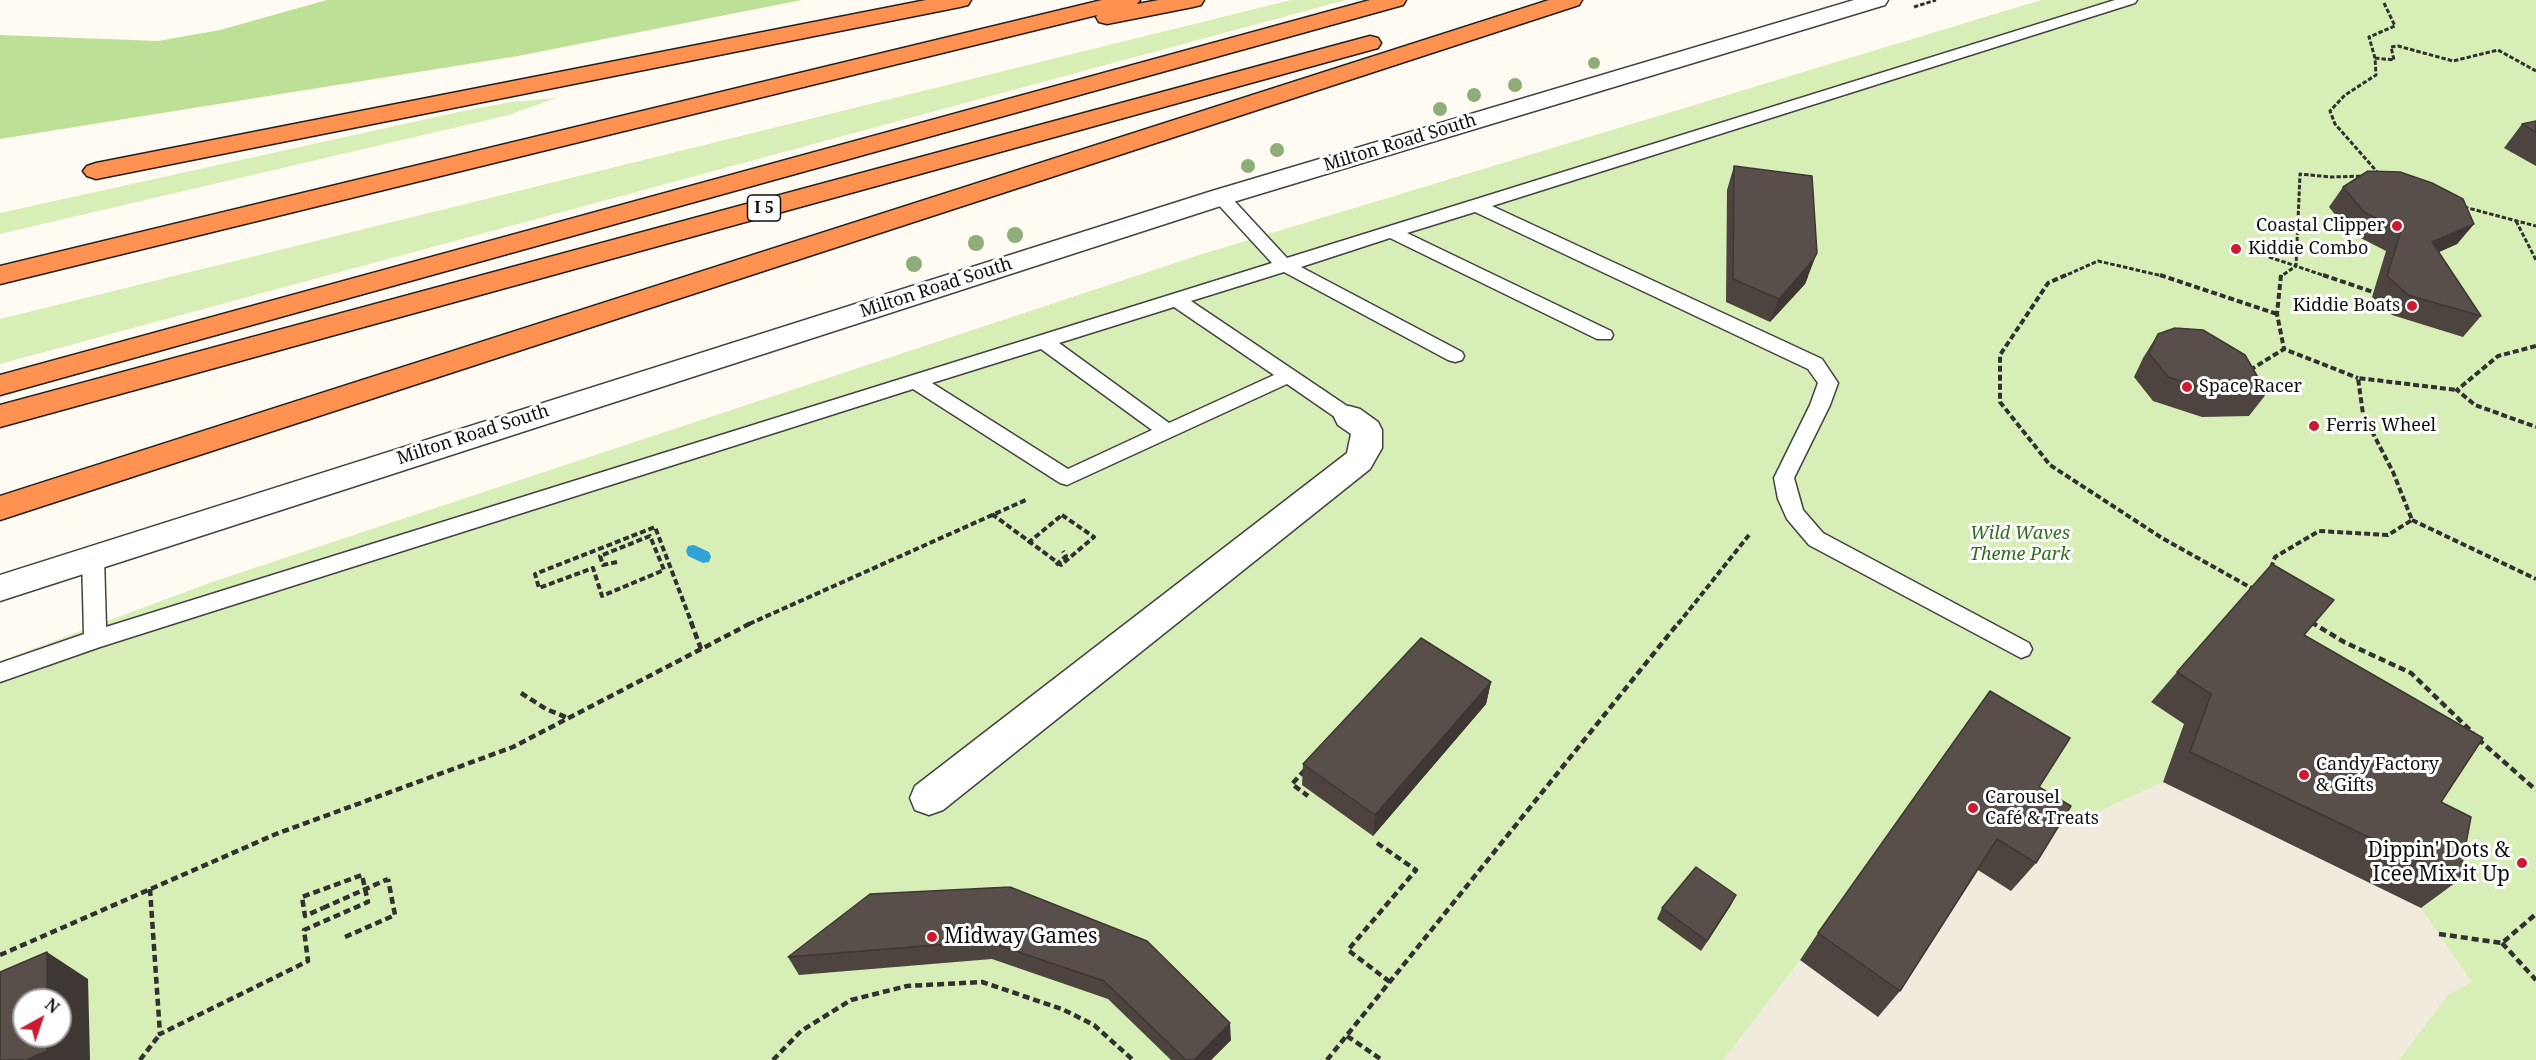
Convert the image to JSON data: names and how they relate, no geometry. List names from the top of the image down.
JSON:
{
  "streets": {
    "highway": ["I 5"],
    "street": ["Milton Road South"]
  },
  "parks": ["Wild Waves Theme Park"],
  "places": [
    "Coastal Clipper",
    "Kiddie Combo",
    "Kiddie Boats",
    "Space Racer",
    "Ferris Wheel",
    "Candy Factory & Gifts",
    "Carousel Café & Treats",
    "Dippin' Dots & Icee Mix it Up",
    "Midway Games"
  ],
  "north": "top right"
}
